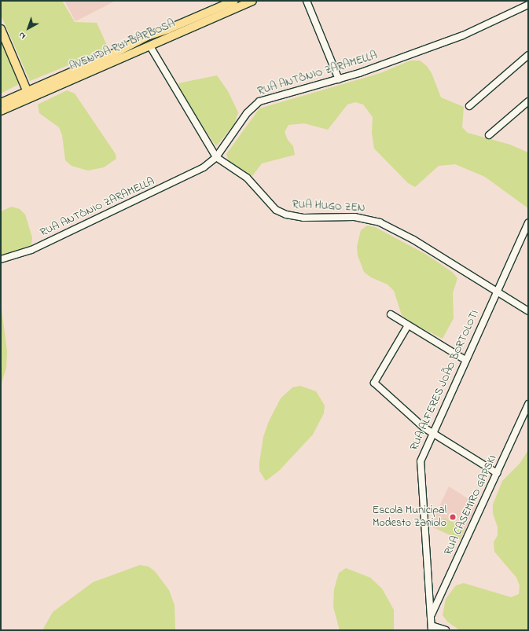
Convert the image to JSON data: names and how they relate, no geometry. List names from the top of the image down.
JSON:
{
  "streets": {
    "main road": ["AVENIDA RUI BARBOSA"],
    "street": [
      "RUA ANTÔNIO ZARAMELLA",
      "RUA HUGO ZEN",
      "RUA ALFERES JOÃO BORTOLOTI",
      "RUA CASEMIRO GAPSKI"
    ]
  },
  "crossings": [
    ["AVENIDA RUI BARBOSA", "RUA HUGO ZEN"],
    ["RUA ANTÔNIO ZARAMELLA", "RUA HUGO ZEN"],
    ["RUA HUGO ZEN", "RUA ALFERES JOÃO BORTOLOTI"],
    ["RUA ALFERES JOÃO BORTOLOTI", "RUA CASEMIRO GAPSKI"]
  ],
  "places": ["Escola Municipal Modesto Zaniolo"],
  "north": "bottom left"
}
